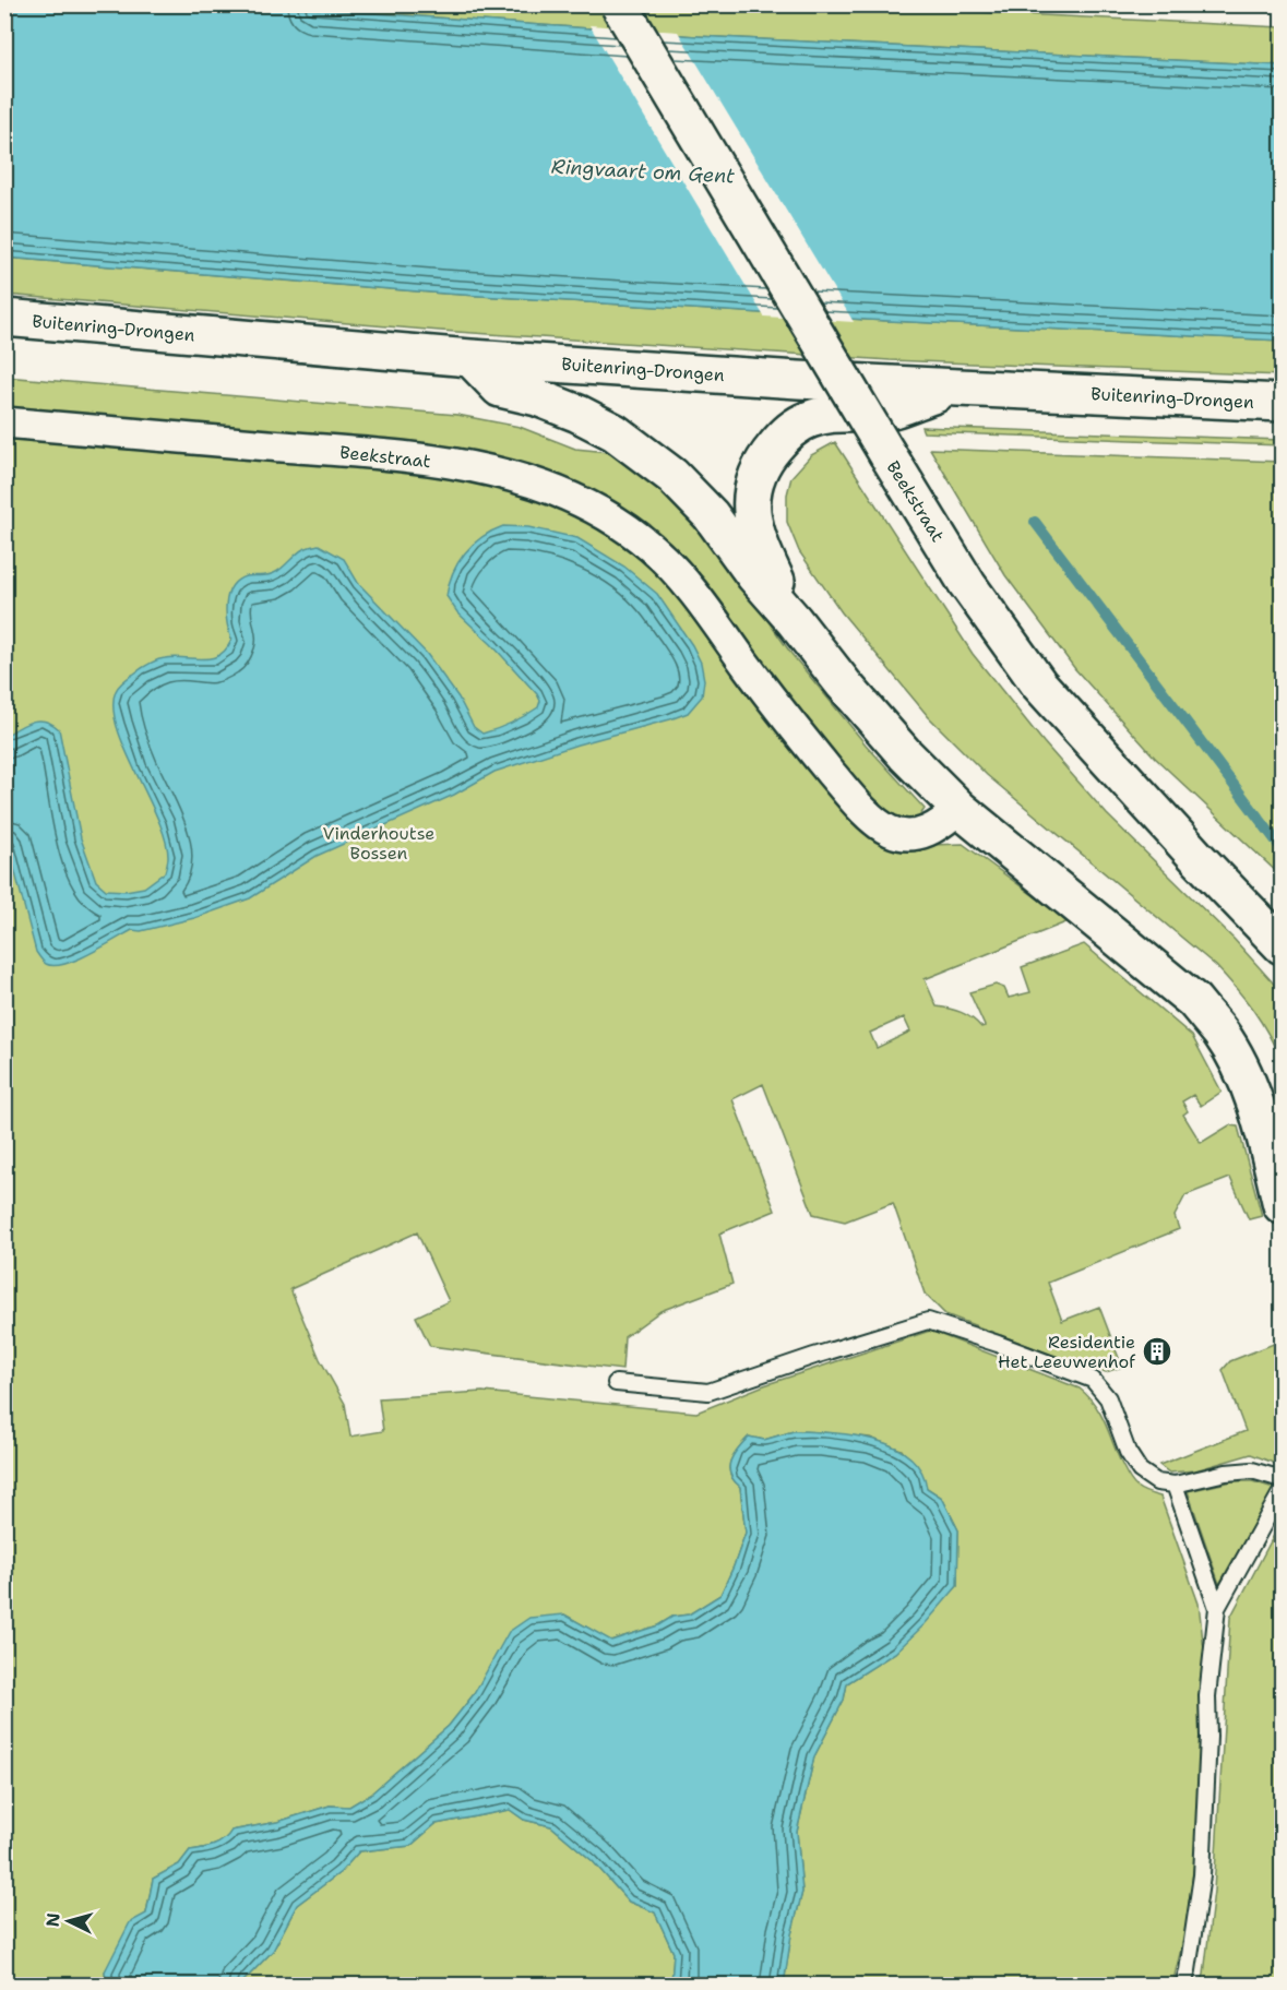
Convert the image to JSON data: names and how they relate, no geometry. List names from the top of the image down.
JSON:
{
  "streets": {
    "main road": ["Buitenring-Drongen", "Beekstraat"]
  },
  "water": ["Ringvaart om Gent"],
  "parks": ["Vinderhoutse Bossen"],
  "places": {
    "building": ["Residentie Het Leeuwenhof"]
  },
  "north": "left"
}
